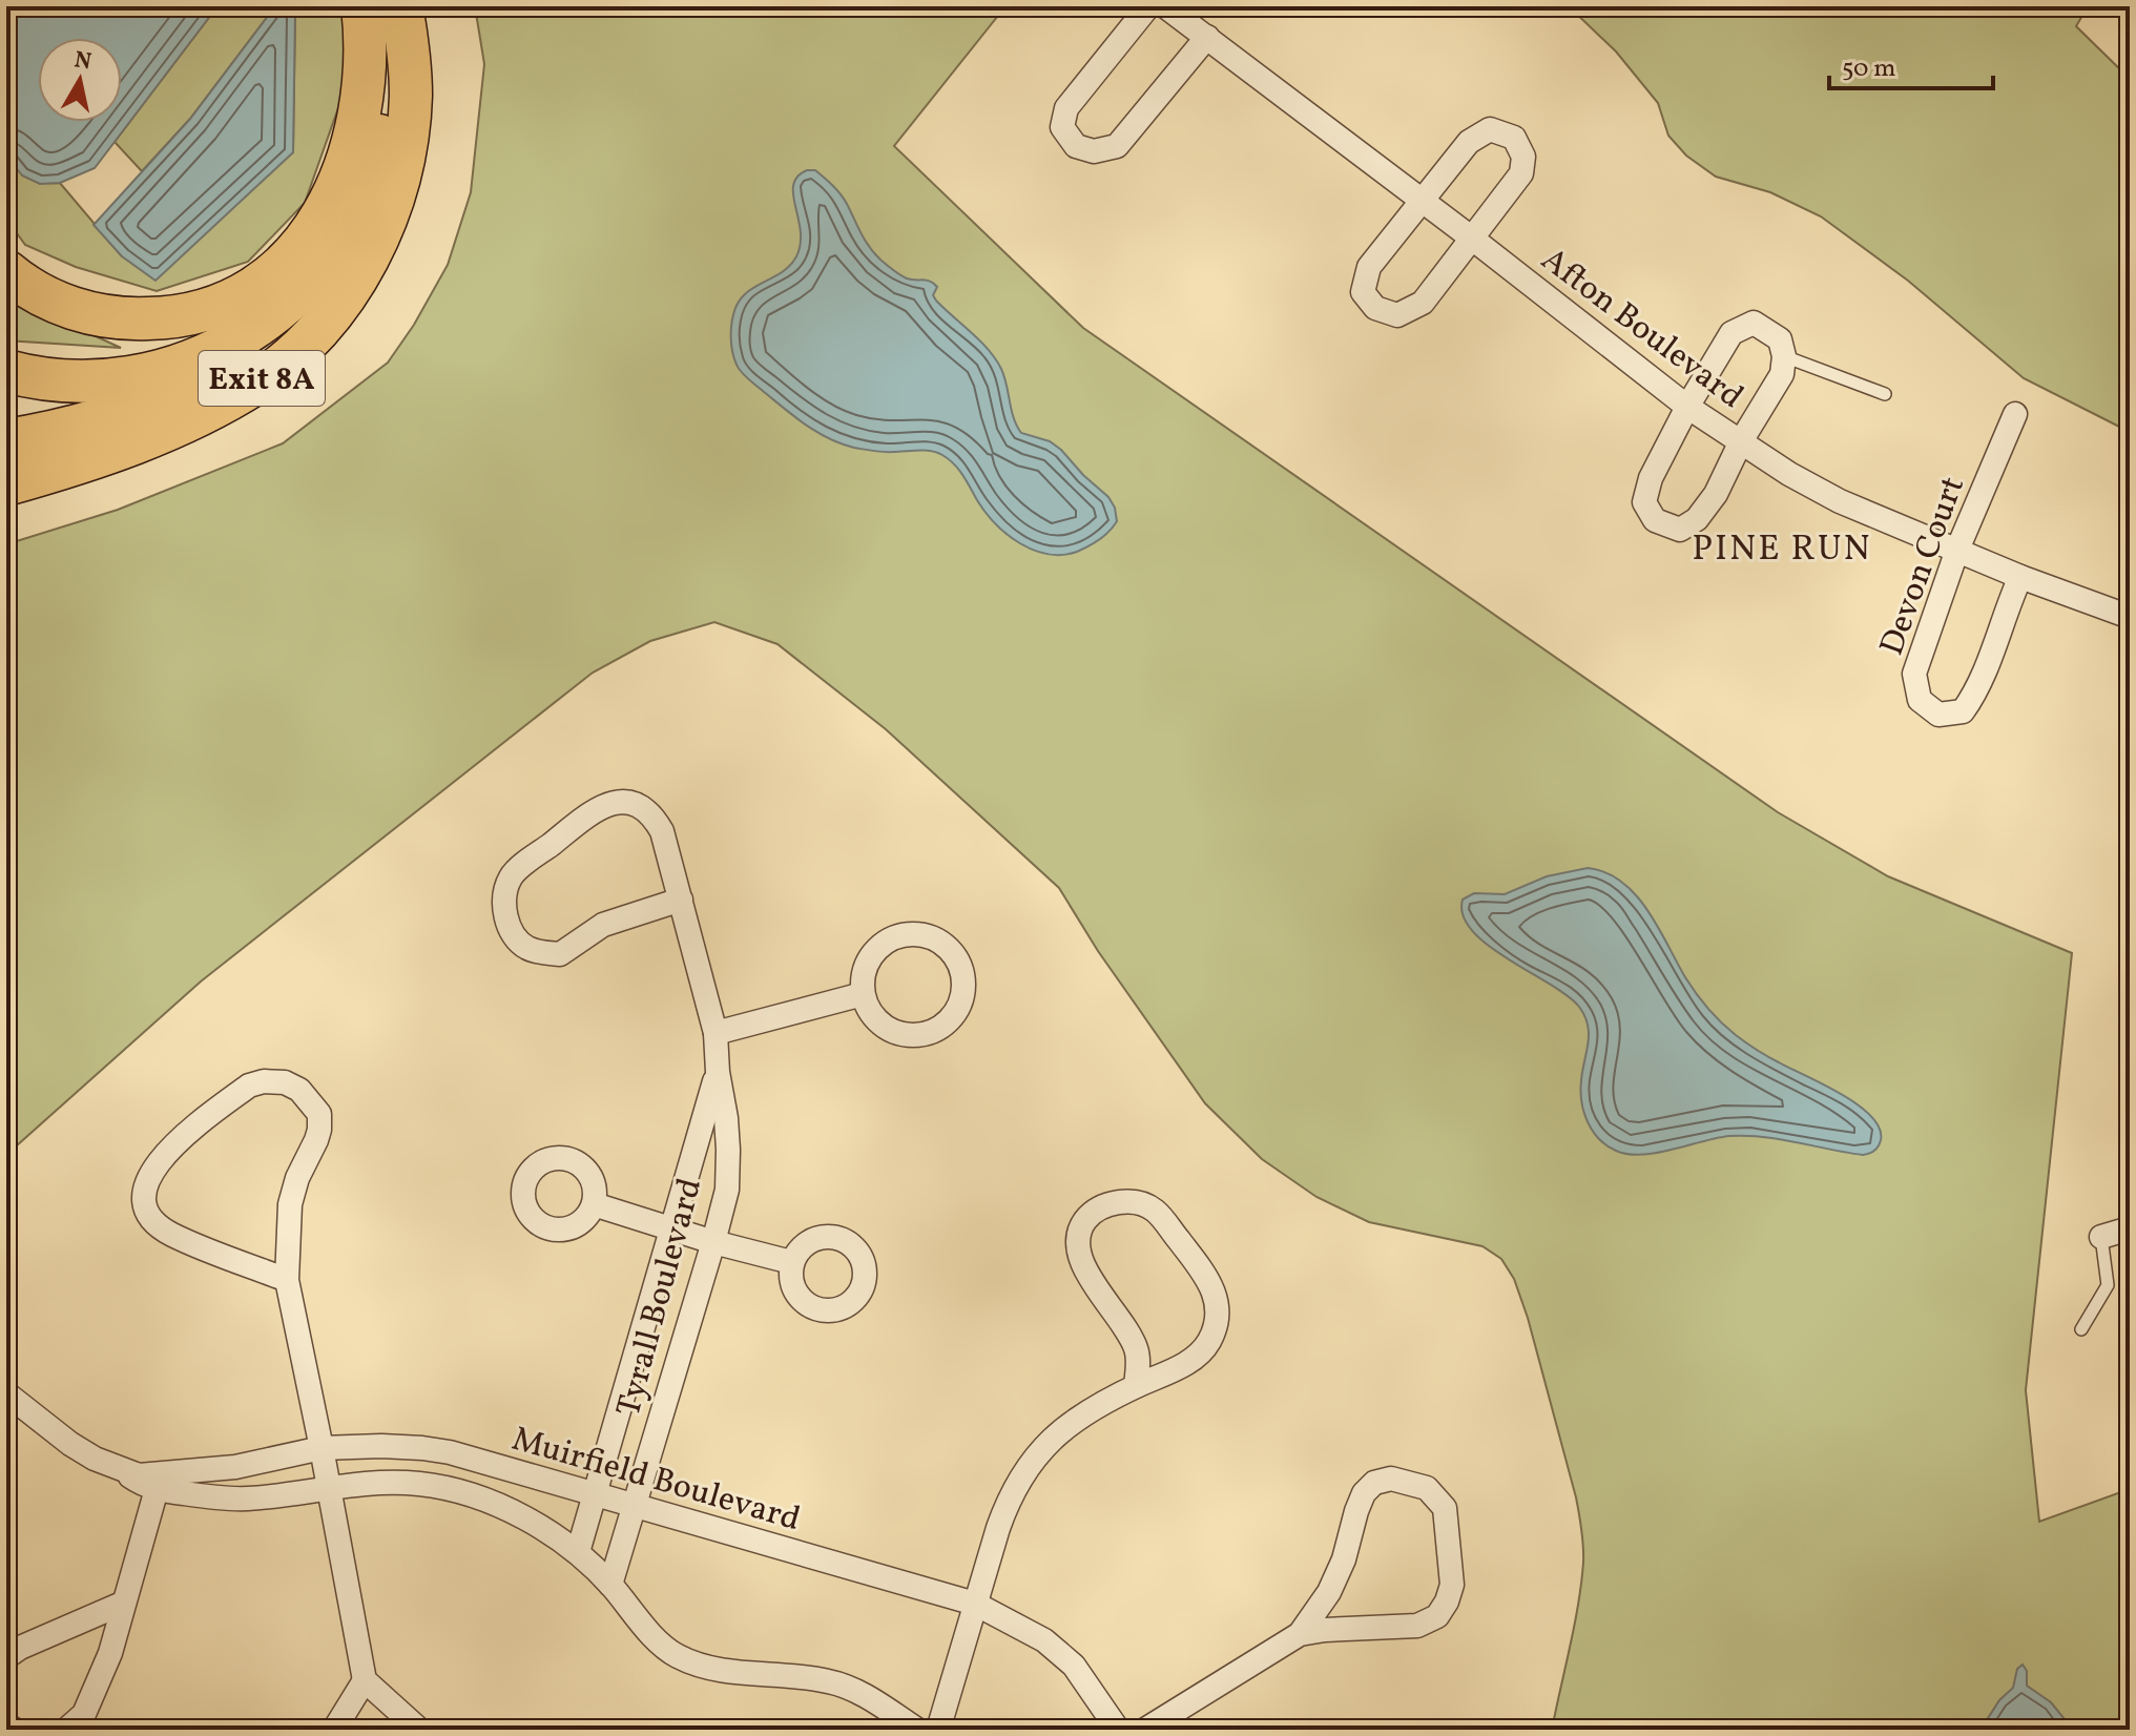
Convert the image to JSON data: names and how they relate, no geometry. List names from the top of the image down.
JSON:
{
  "streets": {
    "highway": ["Exit 8A"],
    "street": [
      "Afton Boulevard",
      "Devon Court",
      "Tyrall Boulevard",
      "Muirfield Boulevard"
    ]
  },
  "crossings": [
    ["Afton Boulevard", "Devon Court"],
    ["Tyrall Boulevard", "Muirfield Boulevard"]
  ],
  "districts": ["PINE RUN"],
  "scale_bar": "50 m",
  "north": "top"
}
